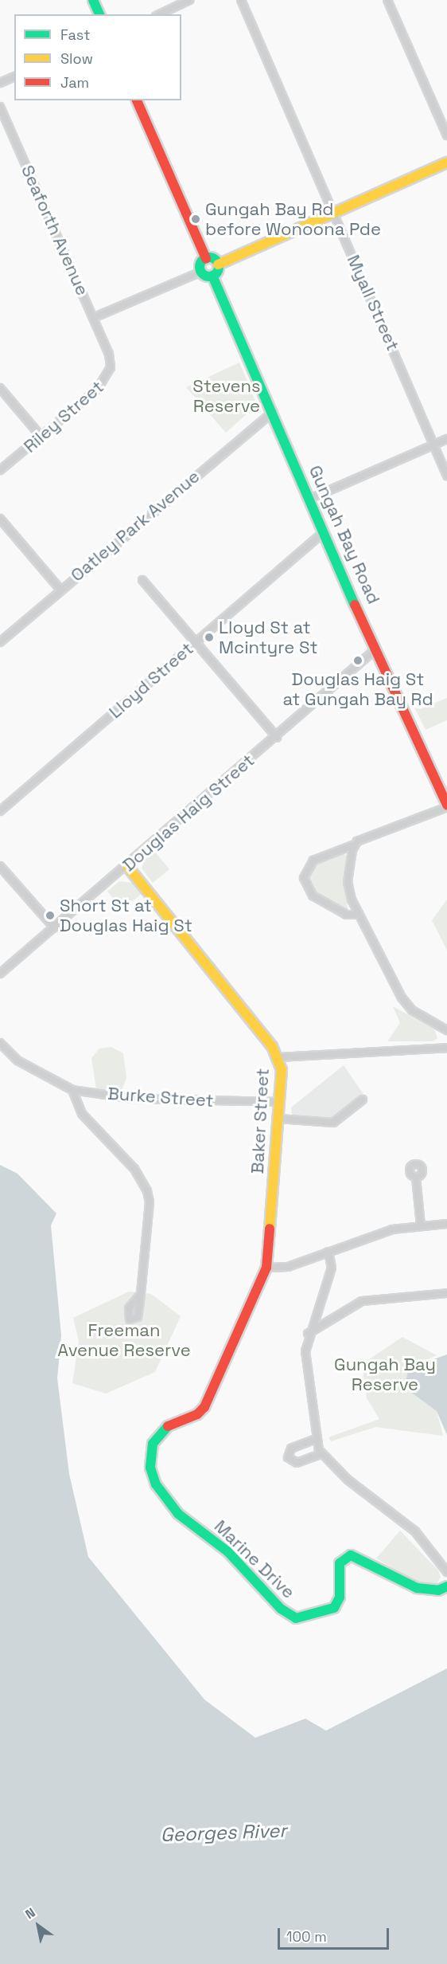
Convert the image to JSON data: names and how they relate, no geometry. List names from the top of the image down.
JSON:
{
  "streets": {
    "street": [
      "Seaforth Avenue",
      "Myall Street",
      "Riley Street",
      "Oatley Park Avenue",
      "Gungah Bay Road",
      "Lloyd Street",
      "Douglas Haig Street",
      "Burke Street",
      "Baker Street",
      "Marine Drive"
    ]
  },
  "crossings": [
    ["Seaforth Avenue", "Riley Street"],
    ["Oatley Park Avenue", "Gungah Bay Road"],
    ["Gungah Bay Road", "Lloyd Street"],
    ["Gungah Bay Road", "Douglas Haig Street"],
    ["Douglas Haig Street", "Baker Street"],
    ["Burke Street", "Baker Street"],
    ["Baker Street", "Marine Drive"]
  ],
  "water": ["Georges River"],
  "parks": ["Stevens Reserve", "Freeman Avenue Reserve", "Gungah Bay Reserve"],
  "places": [
    "Gungah Bay Rd before Wonoona Pde",
    "Lloyd St at Mcintyre St",
    "Douglas Haig St at Gungah Bay Rd",
    "Short St at Douglas Haig St"
  ],
  "legend": ["Fast", "Slow", "Jam"],
  "scale_bar": "100 m",
  "north": "top left"
}
